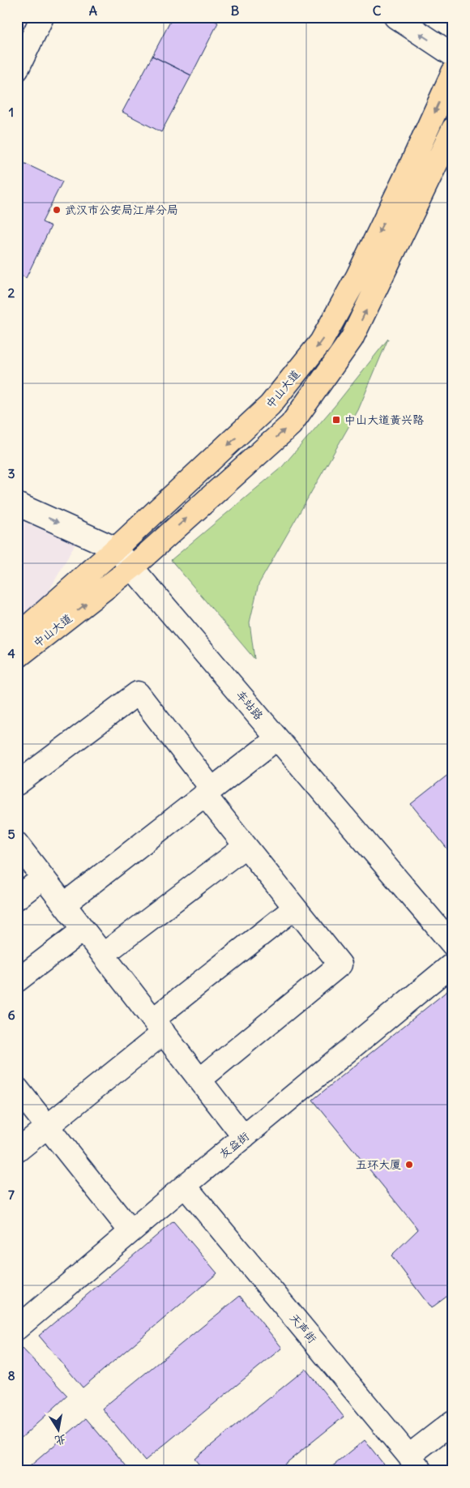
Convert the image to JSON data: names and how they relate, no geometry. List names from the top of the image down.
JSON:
{
  "streets": {
    "main road": ["中山大道"],
    "street": ["车站路", "友益街", "天声街"]
  },
  "crossings": [
    ["中山大道", "车站路"],
    ["友益街", "天声街"]
  ],
  "places": {
    "other": ["武汉市公安局江岸分局", "五环大厦"],
    "transit": ["中山大道黄兴路"]
  },
  "north": "bottom",
  "grid": {
    "columns": ["A", "B", "C"],
    "rows": [
      "1",
      "2",
      "3",
      "4",
      "5",
      "6",
      "7",
      "8"
    ]
  }
}
